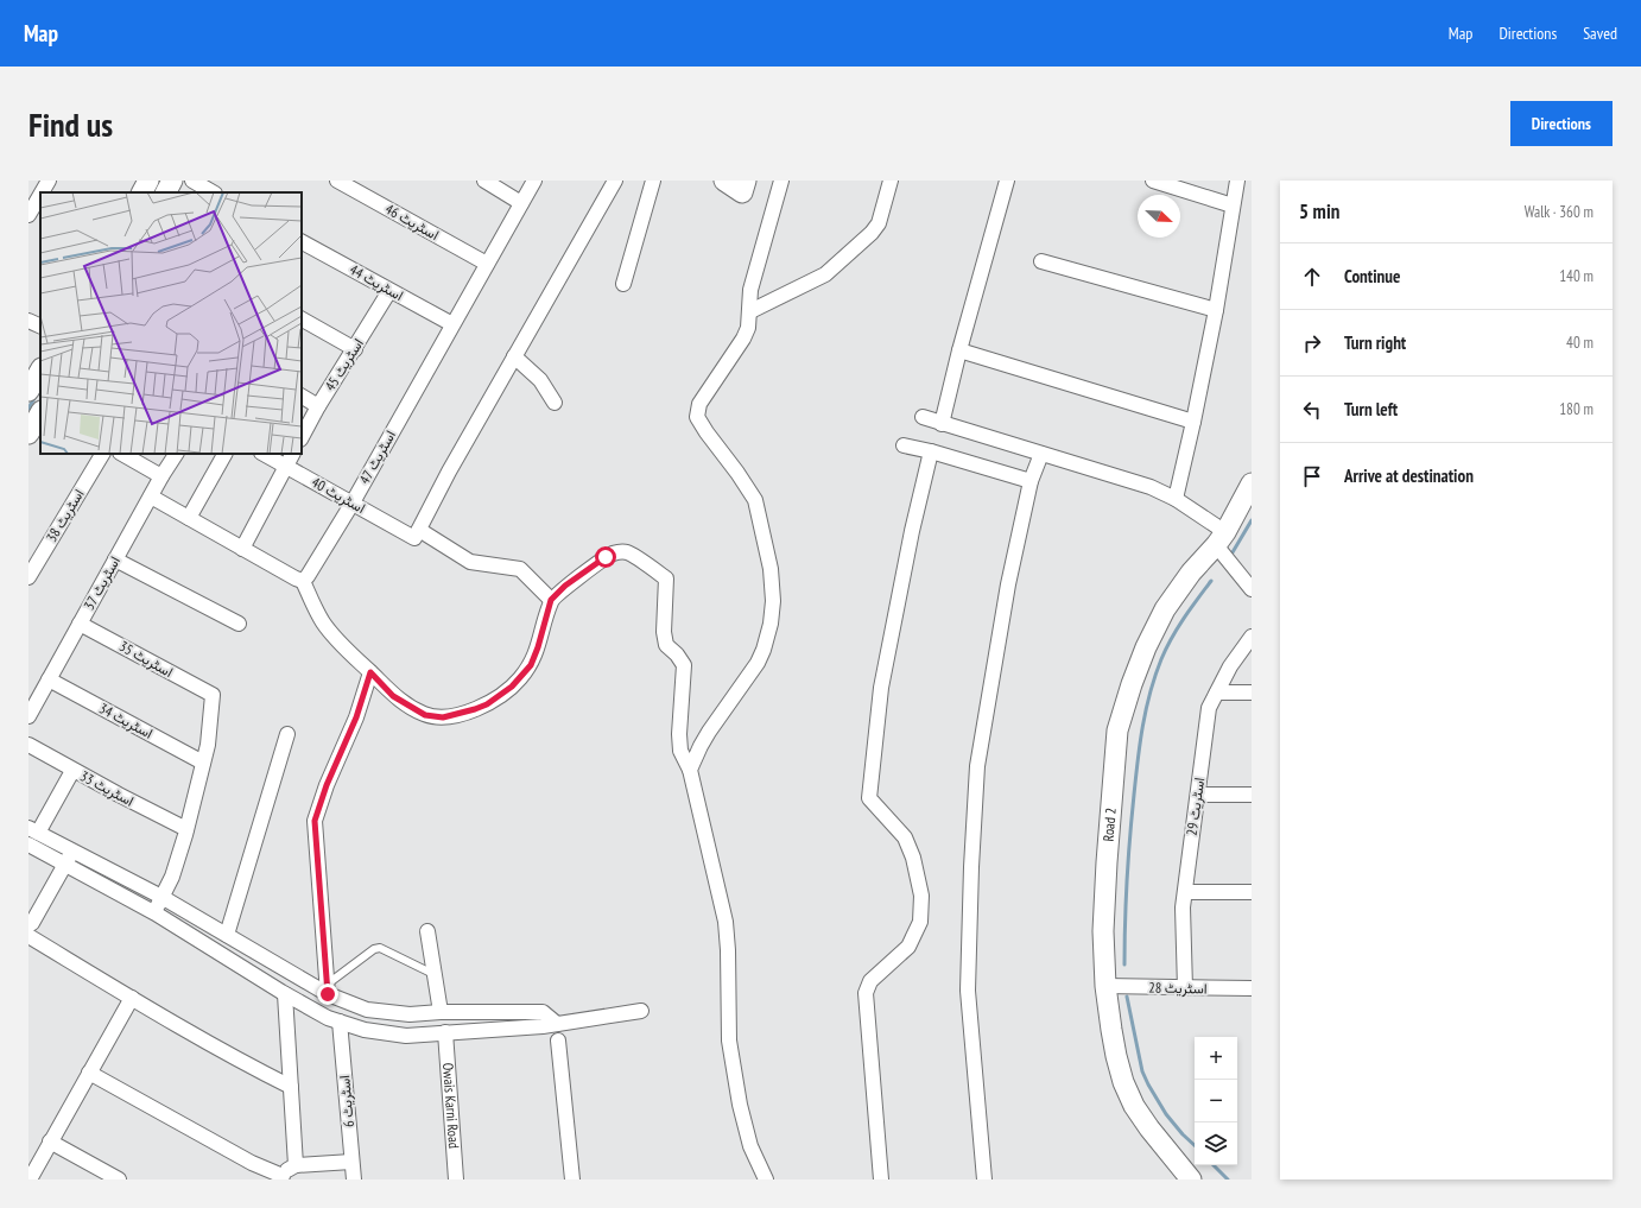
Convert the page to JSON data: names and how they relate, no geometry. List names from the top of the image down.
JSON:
{
  "streets": {
    "street": [
      "اسٹریٹ 46",
      "اسٹریٹ 44",
      "اسٹریٹ 45",
      "اسٹریٹ 47",
      "اسٹریٹ 40",
      "اسٹریٹ 38",
      "اسٹریٹ 37",
      "اسٹریٹ 35",
      "اسٹریٹ 34",
      "اسٹریٹ 33",
      "اسٹریٹ 29",
      "Road 2",
      "اسٹریٹ 28",
      "اسٹریٹ 6",
      "Owais Karni Road"
    ]
  },
  "crossings": [
    ["اسٹریٹ 46", "اسٹریٹ 47"],
    ["اسٹریٹ 44", "اسٹریٹ 45"],
    ["اسٹریٹ 44", "اسٹریٹ 47"],
    ["اسٹریٹ 47", "اسٹریٹ 40"],
    ["اسٹریٹ 37", "اسٹریٹ 35"],
    ["اسٹریٹ 37", "اسٹریٹ 34"],
    ["اسٹریٹ 35", "اسٹریٹ 34"],
    ["اسٹریٹ 29", "اسٹریٹ 28"],
    ["Road 2", "اسٹریٹ 28"]
  ],
  "north": "bottom right",
  "page": {
    "header": "Map",
    "nav": ["Map", "Directions", "Saved"],
    "buttons": "Directions",
    "title": "Find us",
    "heading": ["5 min", "Walk · 360 m"],
    "list": [
      ["Continue", "140 m"],
      ["Turn right", "40 m"],
      ["Turn left", "180 m"],
      "Arrive at destination"
    ],
    "map_buttons": ["+", "−"]
  }
}
